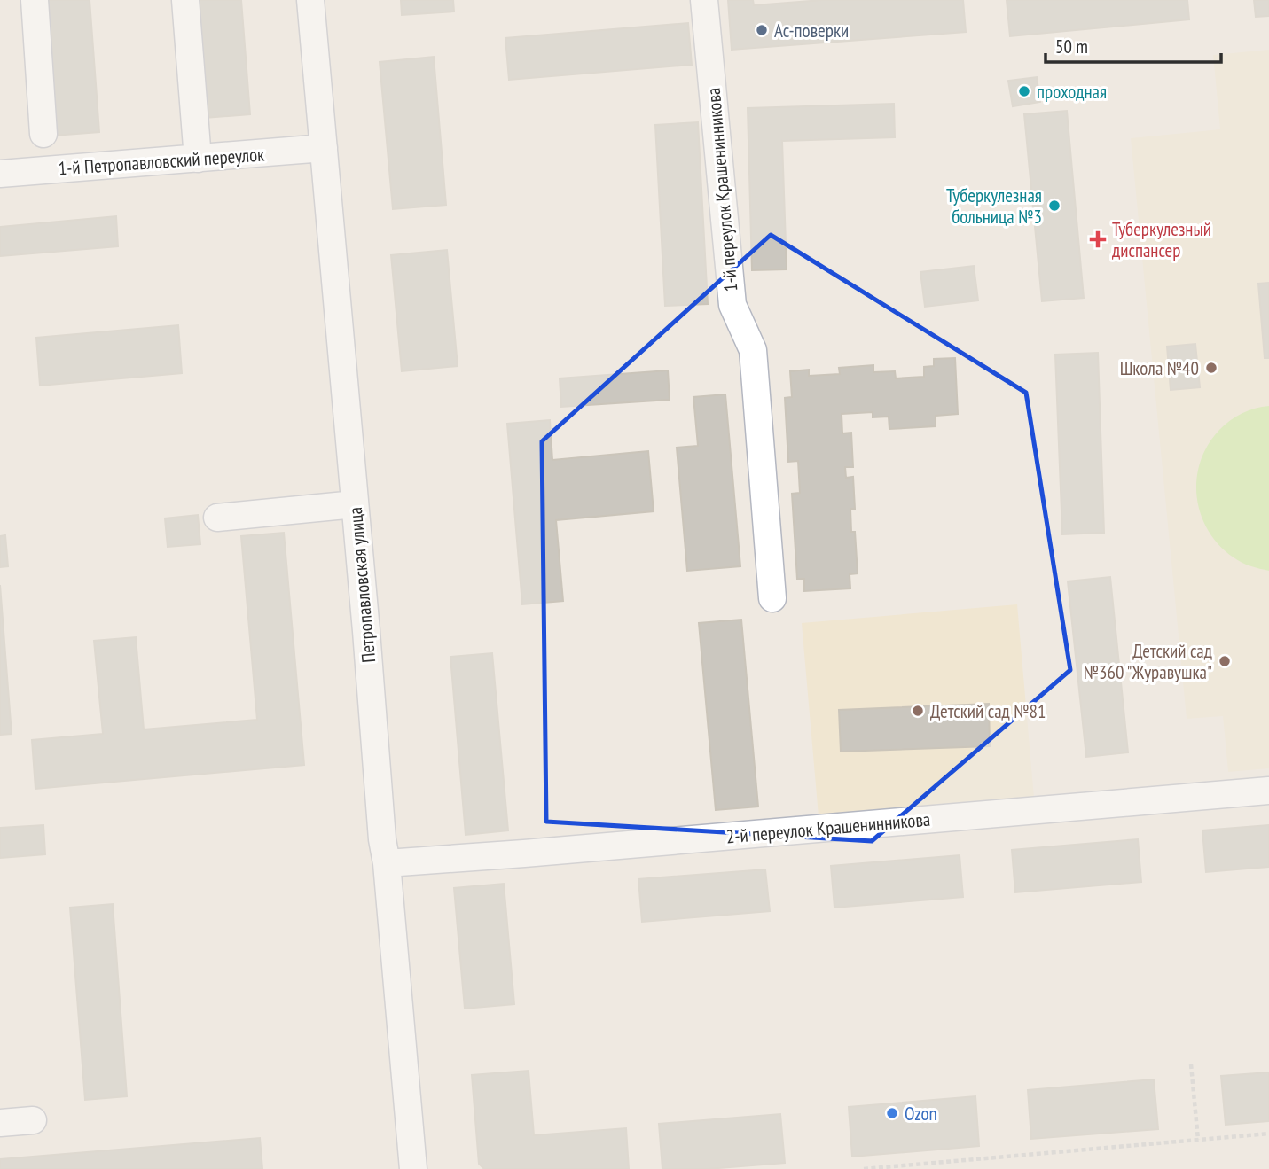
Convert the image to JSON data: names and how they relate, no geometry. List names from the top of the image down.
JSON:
{
  "streets": {
    "street": [
      "1-й Петропавловский переулок",
      "1-й переулок Крашенинникова",
      "Петропавловская улица",
      "2-й переулок Крашенинникова"
    ]
  },
  "crossings": [
    ["1-й Петропавловский переулок", "Петропавловская улица"],
    ["Петропавловская улица", "2-й переулок Крашенинникова"]
  ],
  "places": {
    "other": [
      "Ас-поверки",
      "проходная",
      "Туберкулезная больница №3",
      "Школа №40",
      "Детский сад №360 \"Журавушка\"",
      "Детский сад №81",
      "Ozon"
    ],
    "health": ["Туберкулезный диспансер"]
  },
  "scale_bar": "50 m"
}
